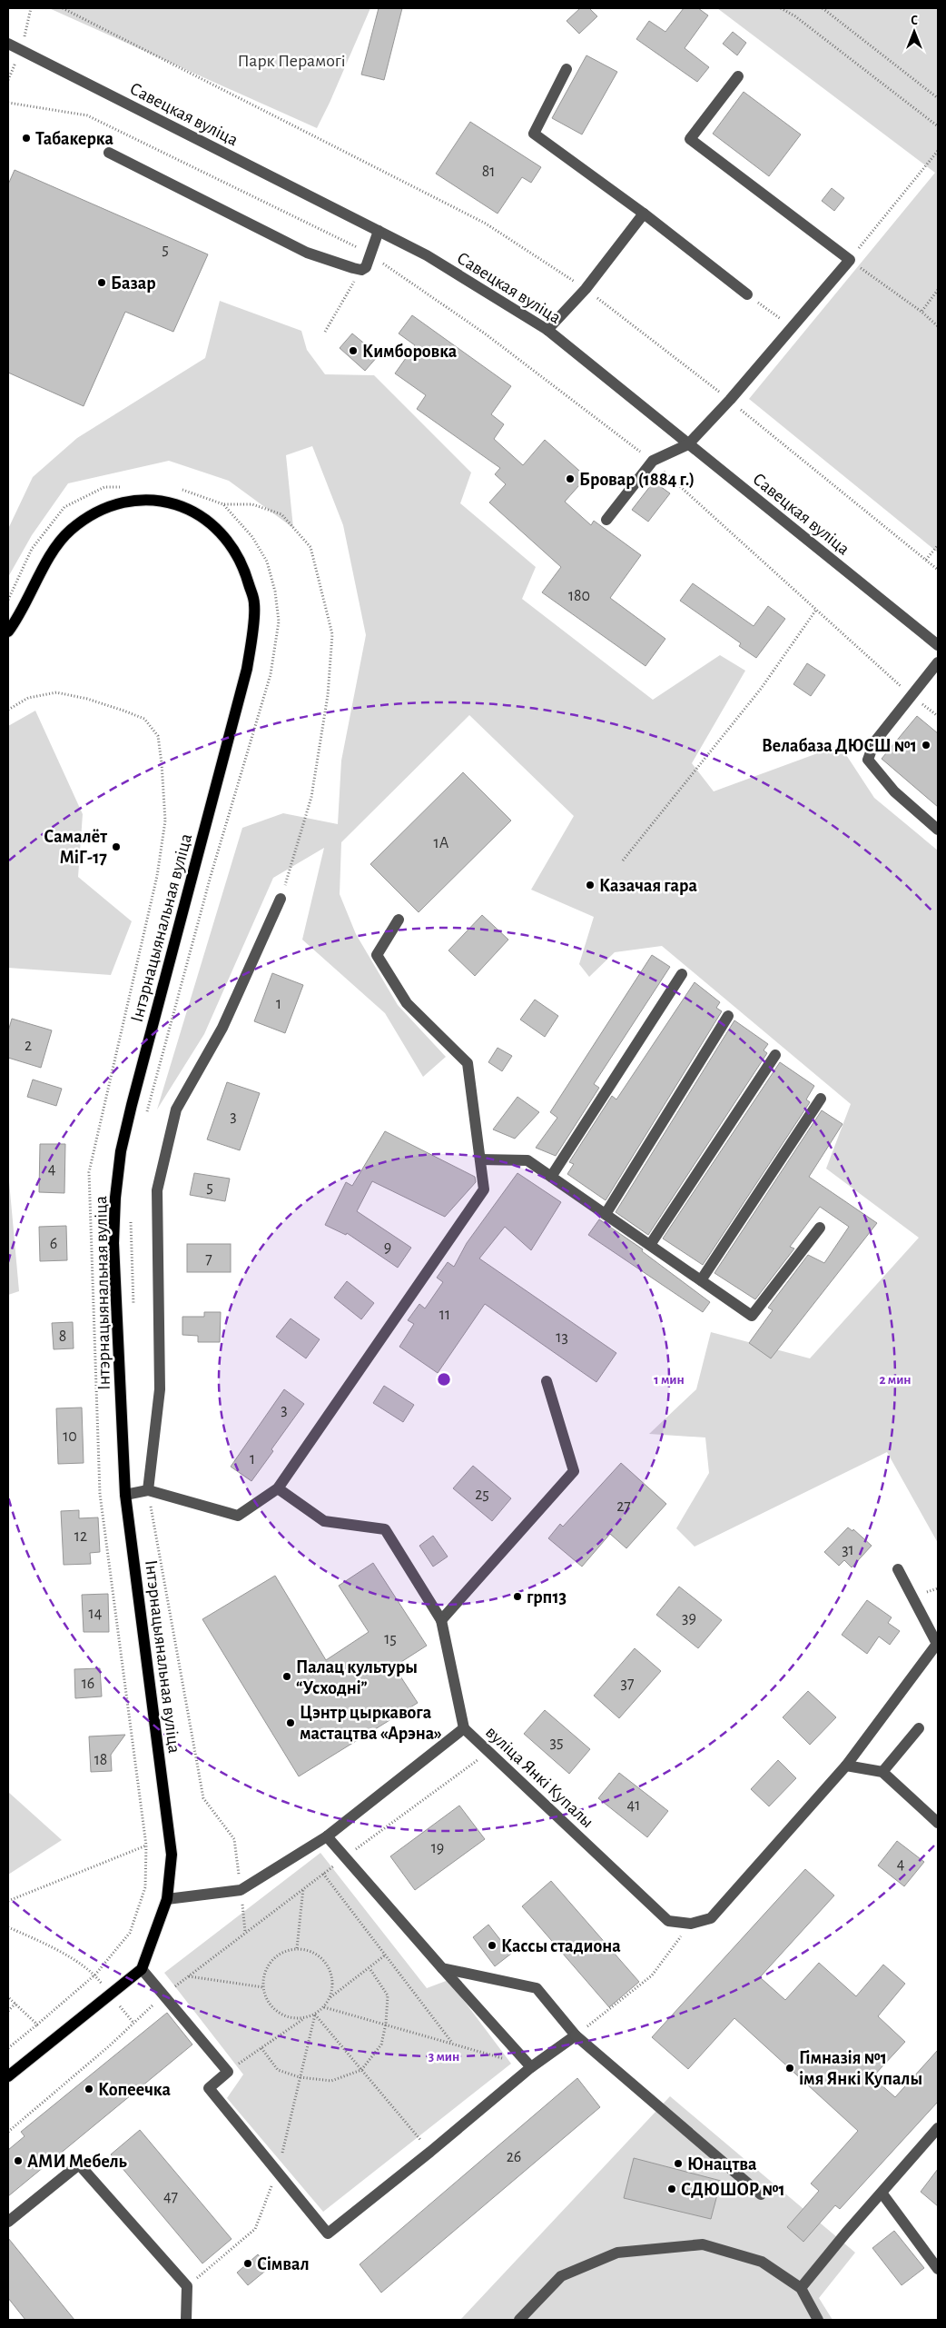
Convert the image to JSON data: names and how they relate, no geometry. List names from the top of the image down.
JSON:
{
  "streets": {
    "main road": ["Інтэрнацыянальная вуліца"],
    "street": ["Савецкая вуліца", "вуліца Янкі Купалы"]
  },
  "crossings": [
    ["Інтэрнацыянальная вуліца", "вуліца Янкі Купалы"]
  ],
  "parks": ["Парк Перамогі"],
  "places": [
    "Табакерка",
    "Базар",
    "Кимборовка",
    "Бровар (1884 г.)",
    "Велабаза ДЮСШ №1",
    "Самалёт МіГ-17",
    "Казачая гара",
    "грп13",
    "Палац культуры “Усходні”",
    "Цэнтр цыркавога мастацтва «Арэна»",
    "Кассы стадиона",
    "Гімназія №1 імя Янкі Купалы",
    "Копеечка",
    "АМИ Мебель",
    "Юнацтва",
    "СДЮШОР №1",
    "Сімвал"
  ],
  "house_numbers": [
    "81",
    "5",
    "180",
    "1А",
    "1",
    "2",
    "3",
    "4",
    "5",
    "6",
    "9",
    "7",
    "11",
    "8",
    "13",
    "3",
    "10",
    "1",
    "25",
    "27",
    "12",
    "31",
    "14",
    "39",
    "15",
    "16",
    "37",
    "35",
    "18",
    "41",
    "19",
    "4",
    "26",
    "47"
  ],
  "north": "top",
  "rings": ["1 мин", "2 мин", "3 мин"]
}
